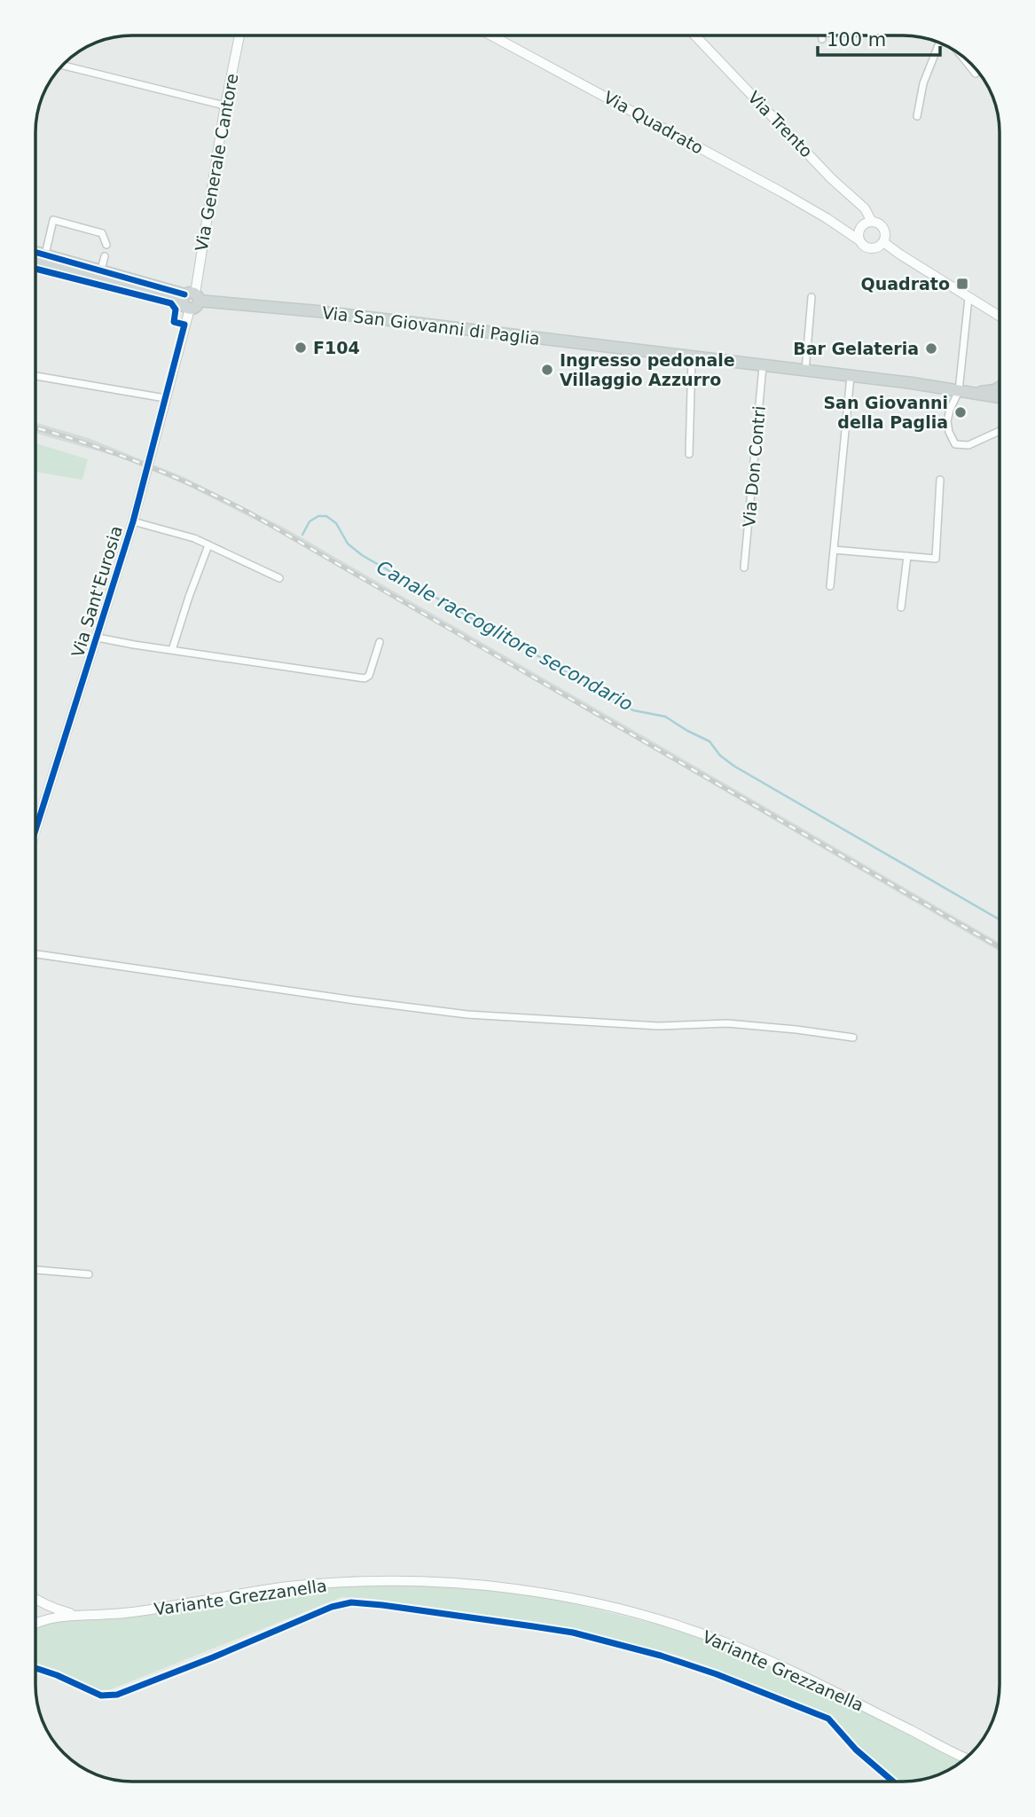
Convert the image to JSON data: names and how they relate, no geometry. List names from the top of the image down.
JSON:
{
  "streets": {
    "main road": ["Via San Giovanni di Paglia"],
    "street": [
      "Via Quadrato",
      "Via Trento",
      "Via Generale Cantore",
      "Via Don Contri",
      "Via Sant'Eurosia",
      "Variante Grezzanella"
    ]
  },
  "crossings": [
    ["Via Quadrato", "Via Trento"],
    ["Via Generale Cantore", "Via San Giovanni di Paglia"],
    ["Via Generale Cantore", "Via Sant'Eurosia"],
    ["Via San Giovanni di Paglia", "Via Don Contri"],
    ["Via San Giovanni di Paglia", "Via Sant'Eurosia"]
  ],
  "water": ["Canale raccoglitore secondario"],
  "places": {
    "transit": ["Quadrato"],
    "other": [
      "F104",
      "Bar Gelateria",
      "Ingresso pedonale Villaggio Azzurro",
      "San Giovanni della Paglia"
    ]
  },
  "scale_bar": "100 m"
}
